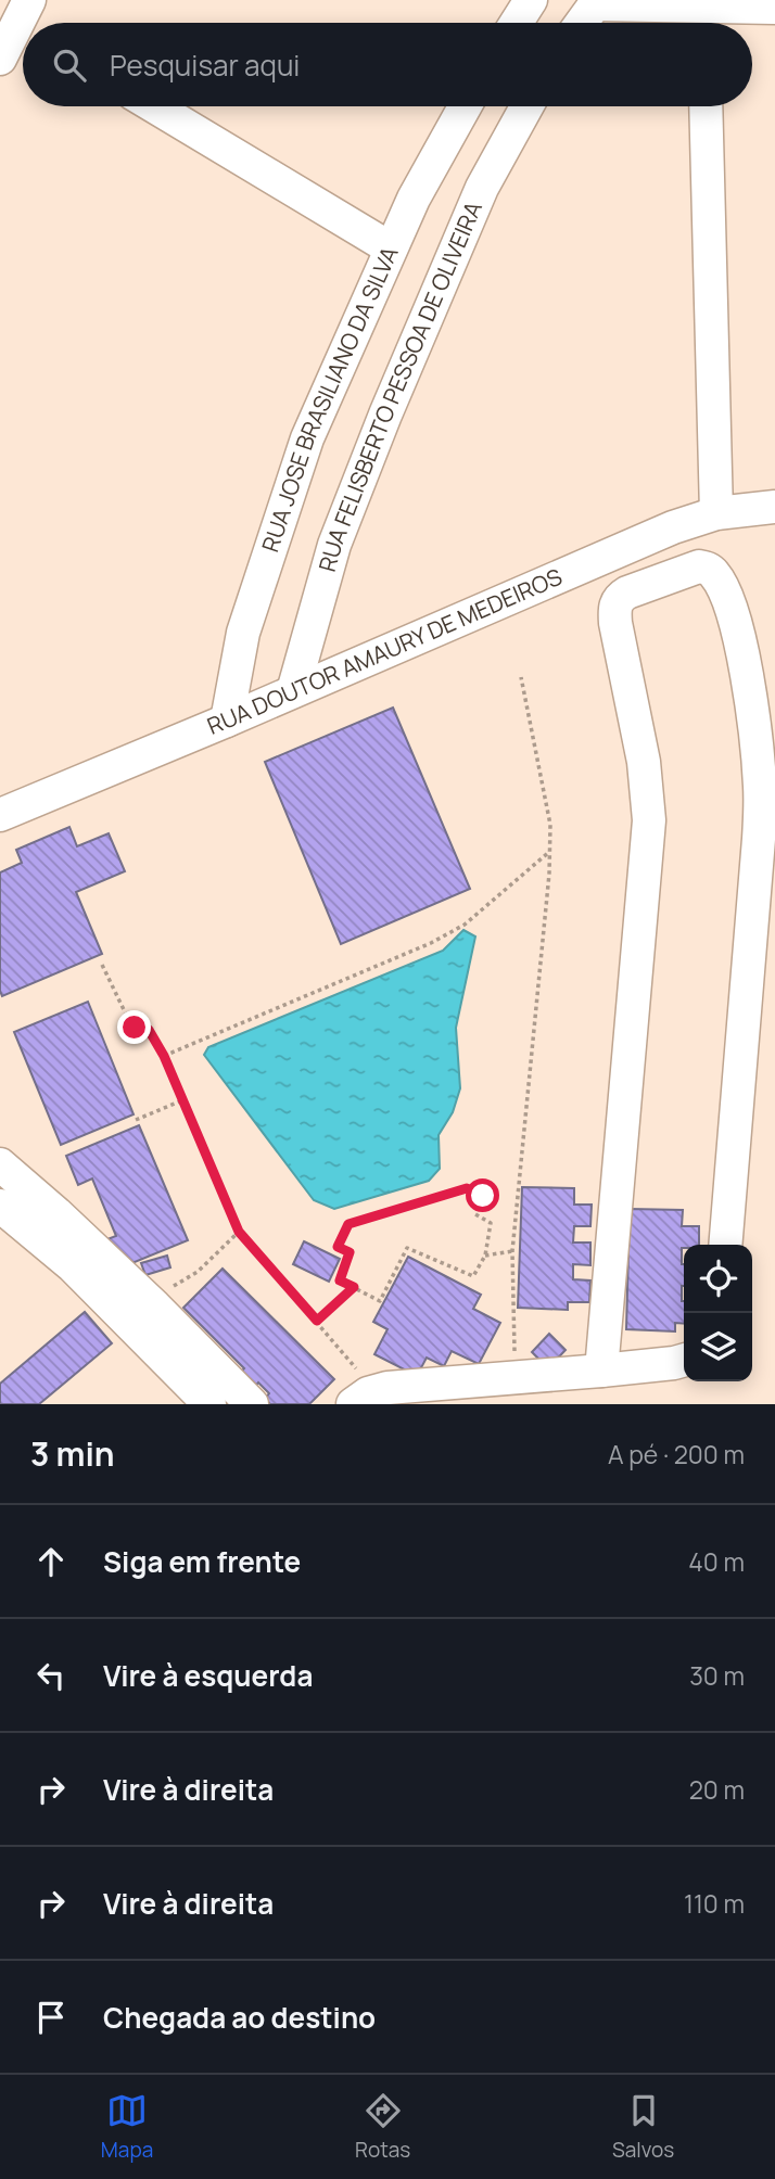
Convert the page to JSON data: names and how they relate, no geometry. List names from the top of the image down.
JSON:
{
  "streets": {
    "street": ["RUA FELISBERTO PESSOA DE OLIVEIRA", "RUA JOSE BRASILIANO DA SILVA", "RUA DOUTOR AMAURY DE MEDEIROS"]
  },
  "crossings": [
    ["RUA FELISBERTO PESSOA DE OLIVEIRA", "RUA DOUTOR AMAURY DE MEDEIROS"],
    ["RUA JOSE BRASILIANO DA SILVA", "RUA DOUTOR AMAURY DE MEDEIROS"]
  ],
  "page": {
    "search": "Pesquisar aqui",
    "heading": ["3 min", "A pé · 200 m"],
    "list": [
      ["Siga em frente", "40 m"],
      ["Vire à esquerda", "30 m"],
      ["Vire à direita", "20 m"],
      ["Vire à direita", "110 m"],
      "Chegada ao destino"
    ],
    "nav": ["Mapa", "Rotas", "Salvos"]
  }
}
